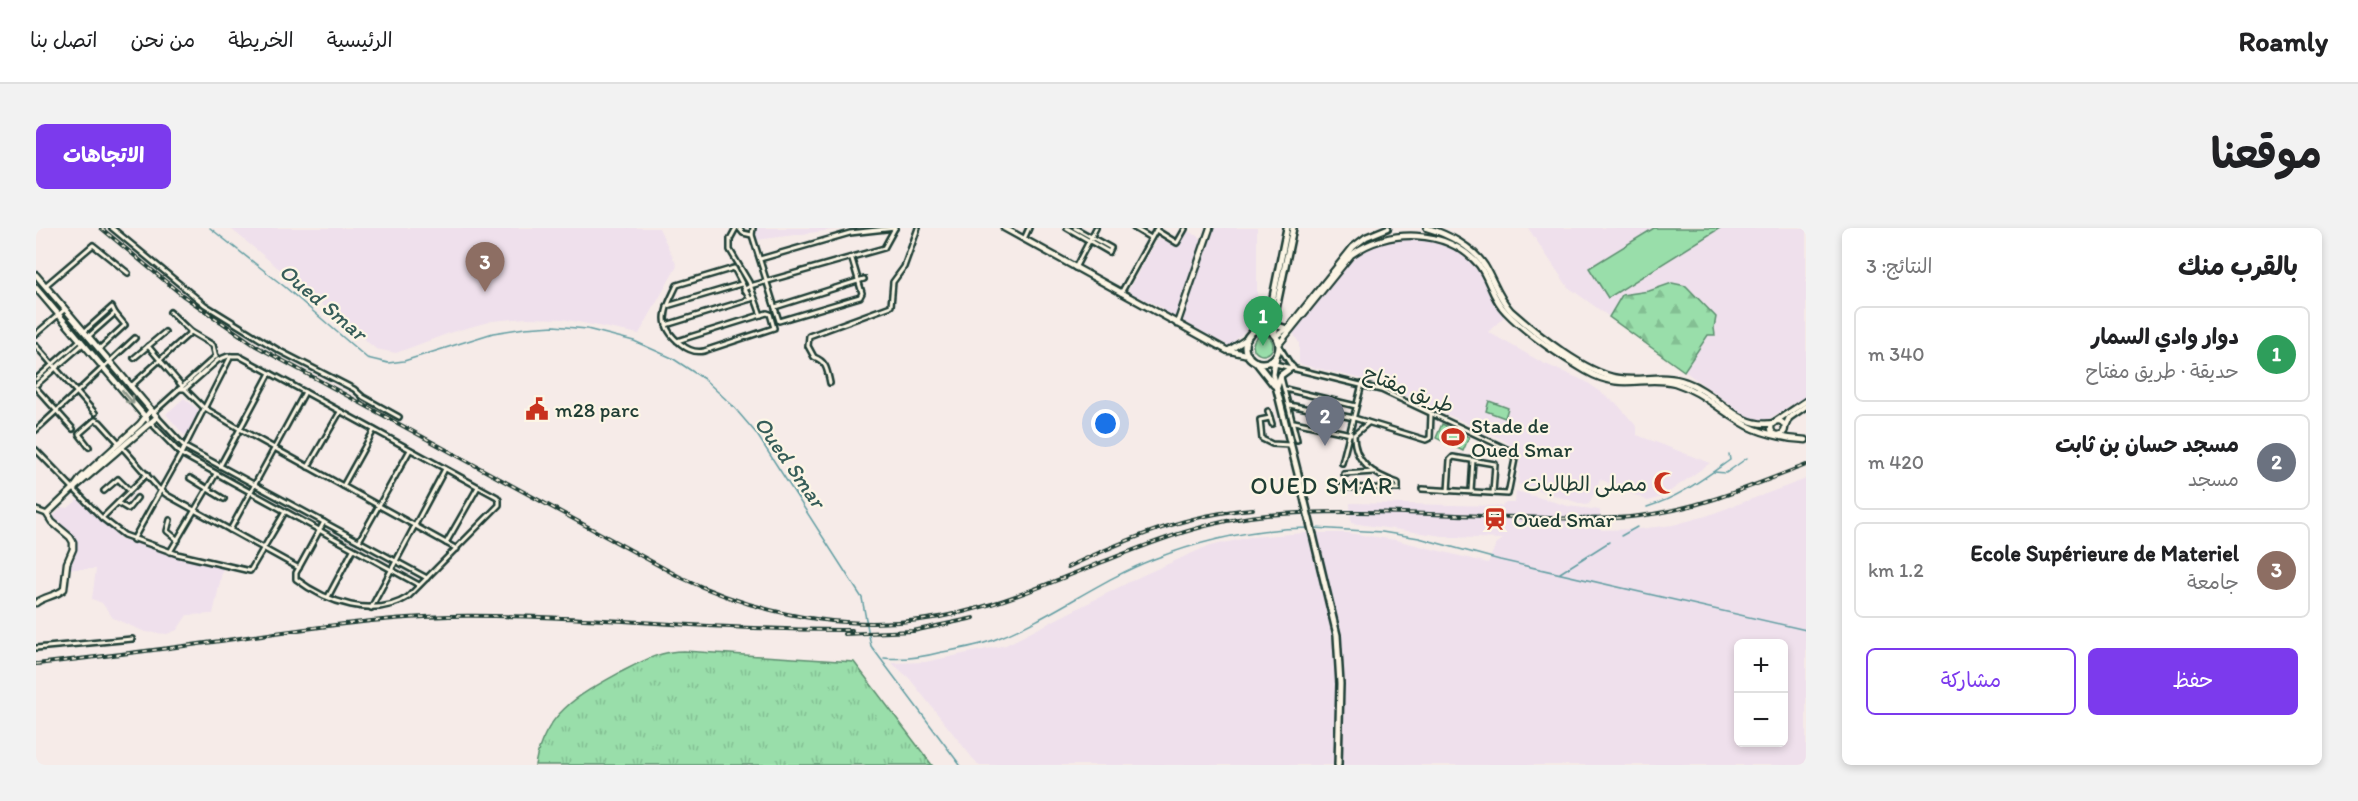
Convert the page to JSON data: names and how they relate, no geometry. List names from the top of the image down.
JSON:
{
  "streets": {
    "street": ["طريق مفتاح"]
  },
  "districts": ["OUED SMAR"],
  "water": ["Oued Smar"],
  "places": {
    "public building": ["m28 parc"],
    "sports": ["Stade de Oued Smar"],
    "mosque": ["مصلى الطالبات"],
    "station": ["Oued Smar"]
  },
  "page": {
    "header": "Roamly",
    "nav": [
      "الرئيسية",
      "الخريطة",
      "من نحن",
      "اتصل بنا"
    ],
    "title": "موقعنا",
    "buttons": [
      "الاتجاهات",
      ["حفظ", "مشاركة"]
    ],
    "heading": ["بالقرب منك", "النتائج: 3"],
    "pins": ["3", "1", "2"],
    "list": [
      {
        "mark": "1",
        "name": "دوار وادي السمار",
        "note": "حديقة · طريق مفتاح",
        "value": "340 m"
      },
      {
        "mark": "2",
        "name": "مسجد حسان بن ثابت",
        "note": "مسجد",
        "value": "420 m"
      },
      {
        "mark": "3",
        "name": "Ecole Supérieure de Materiel",
        "note": "جامعة",
        "value": "1.2 km"
      }
    ],
    "map_buttons": ["+", "−"]
  }
}
